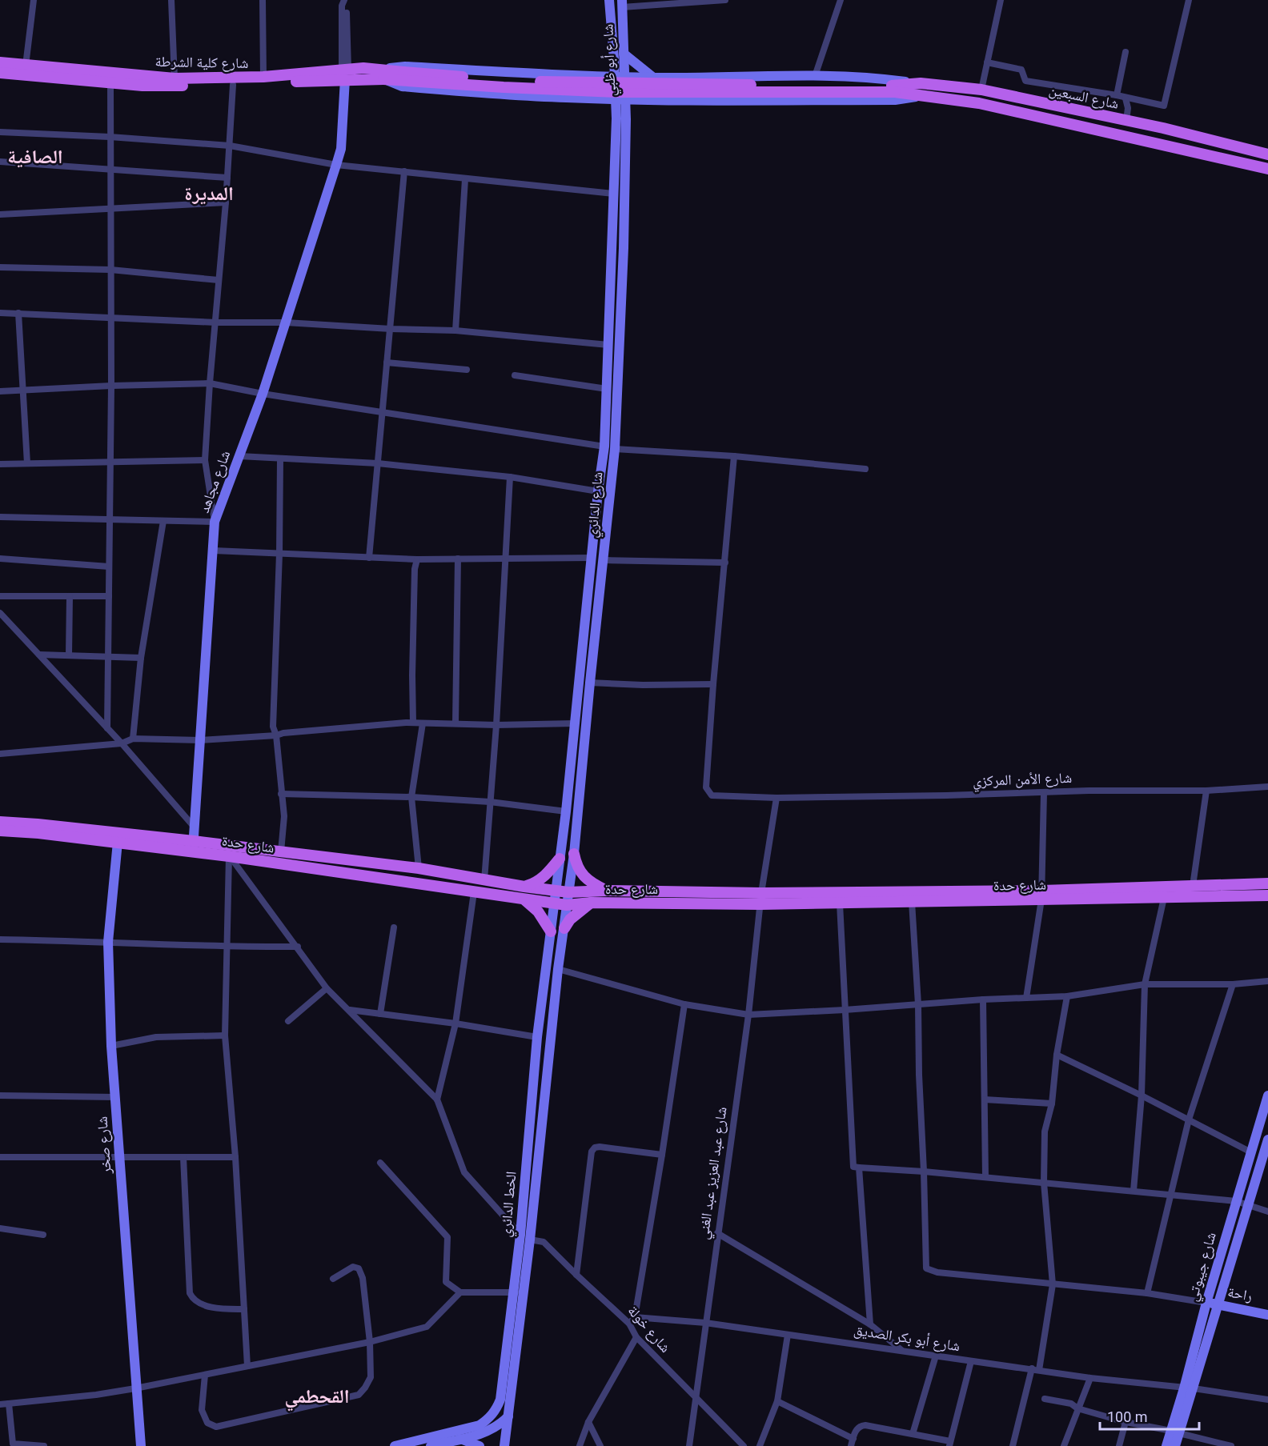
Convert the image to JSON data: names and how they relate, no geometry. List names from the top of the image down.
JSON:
{
  "streets": {
    "main road": [
      "شارع أبو ظبي",
      "شارع كلية الشرطة",
      "شارع السبعين",
      "شارع مجاهد",
      "شارع الدائري",
      "شارع حدة",
      "شارع صخر",
      "الخط الدائري",
      "شارع جيبوتي",
      "راحة"
    ],
    "street": [
      "شارع الأمن المركزي",
      "شارع عبد العزيز عبد الغني",
      "شارع خولة",
      "شارع أبو بكر الصديق"
    ]
  },
  "crossings": [
    ["شارع أبو ظبي", "شارع الدائري"],
    ["شارع كلية الشرطة", "شارع السبعين"],
    ["شارع كلية الشرطة", "شارع مجاهد"],
    ["شارع مجاهد", "شارع حدة"],
    ["شارع الدائري", "شارع حدة"],
    ["شارع الدائري", "الخط الدائري"],
    ["شارع الأمن المركزي", "شارع عبد العزيز عبد الغني"],
    ["شارع حدة", "شارع صخر"],
    ["شارع حدة", "شارع عبد العزيز عبد الغني"],
    ["شارع حدة", "الخط الدائري"],
    ["شارع عبد العزيز عبد الغني", "شارع خولة"],
    ["شارع عبد العزيز عبد الغني", "شارع أبو بكر الصديق"],
    ["الخط الدائري", "شارع خولة"],
    ["شارع جيبوتي", "راحة"],
    ["شارع جيبوتي", "شارع أبو بكر الصديق"]
  ],
  "districts": ["الصافية", "المديرة", "القحطمي"],
  "scale_bar": "100 m"
}
